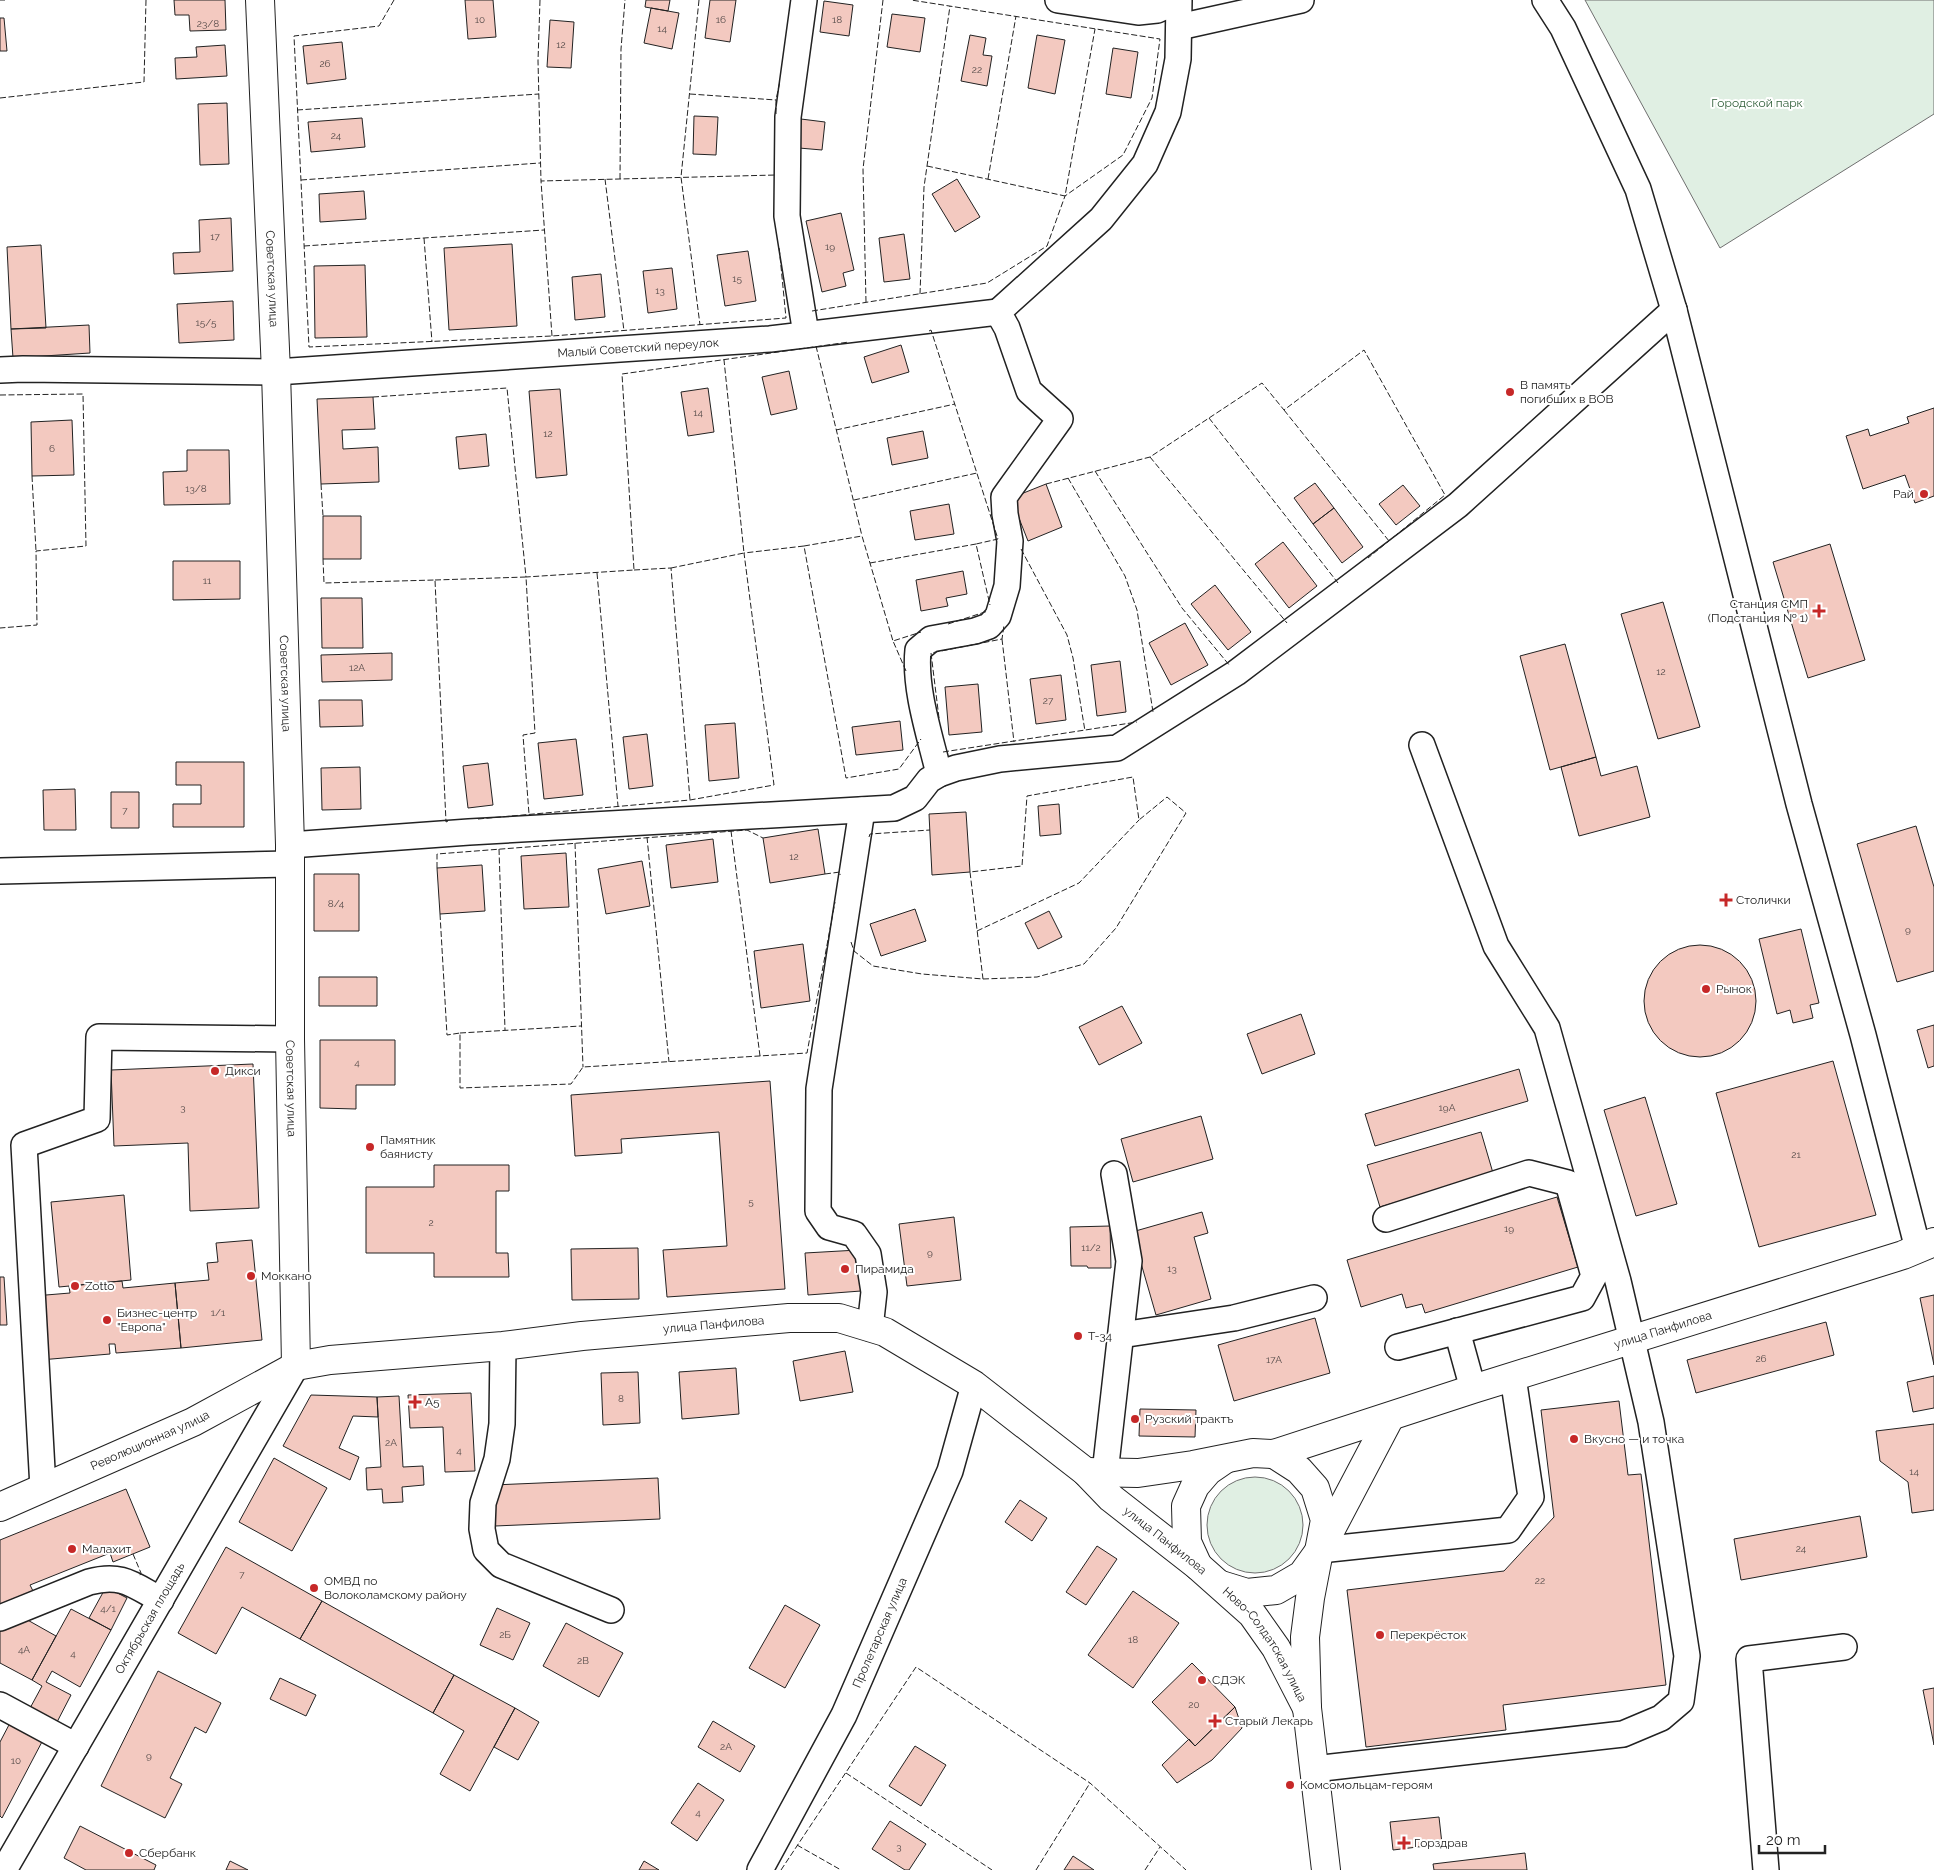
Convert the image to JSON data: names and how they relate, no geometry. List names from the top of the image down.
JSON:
{
  "streets": {
    "main road": [
      "Советская улица",
      "улица Панфилова",
      "Революционная улица",
      "Ново-Солдатская улица"
    ],
    "street": ["Малый Советский переулок", "Октябрьская площадь", "Пролетарская улица"]
  },
  "crossings": [
    ["Советская улица", "Малый Советский переулок"],
    ["Советская улица", "улица Панфилова"],
    ["Советская улица", "Революционная улица"],
    ["Советская улица", "Октябрьская площадь"],
    ["улица Панфилова", "Революционная улица"],
    ["улица Панфилова", "Октябрьская площадь"],
    ["улица Панфилова", "Пролетарская улица"],
    ["улица Панфилова", "Ново-Солдатская улица"],
    ["Революционная улица", "Октябрьская площадь"]
  ],
  "parks": ["Городской парк"],
  "places": {
    "other": [
      "В память погибших в ВОВ",
      "Рай",
      "Рынок",
      "Дикси",
      "Памятник баянисту",
      "Пирамида",
      "Моккано",
      "Zotto",
      "Бизнес-центр \"Европа\"",
      "Т-34",
      "Рузский трактъ",
      "Вкусно — и точка",
      "Малахит",
      "ОМВД по Волоколамскому району",
      "Перекрёсток",
      "СДЭК",
      "Комсомольцам-героям",
      "Сбербанк"
    ],
    "health": [
      "Станция СМП (Подстанция № 1)",
      "Столички",
      "А5",
      "Старый Лекарь",
      "Горздрав"
    ]
  },
  "house_numbers": [
    "10",
    "16",
    "18",
    "23/8",
    "14",
    "12",
    "26",
    "22",
    "24",
    "17",
    "19",
    "15",
    "13",
    "15/5",
    "14",
    "12",
    "6",
    "13/8",
    "11",
    "12А",
    "12",
    "27",
    "7",
    "12",
    "8/4",
    "9",
    "4",
    "3",
    "19А",
    "21",
    "5",
    "2",
    "19",
    "11/2",
    "9",
    "13",
    "1/1",
    "26",
    "17А",
    "8",
    "2А",
    "4",
    "14",
    "24",
    "7",
    "22",
    "4/1",
    "2Б",
    "18",
    "4А",
    "4",
    "2В",
    "20",
    "2А",
    "9",
    "10",
    "4",
    "3"
  ],
  "scale_bar": "20 m"
}
